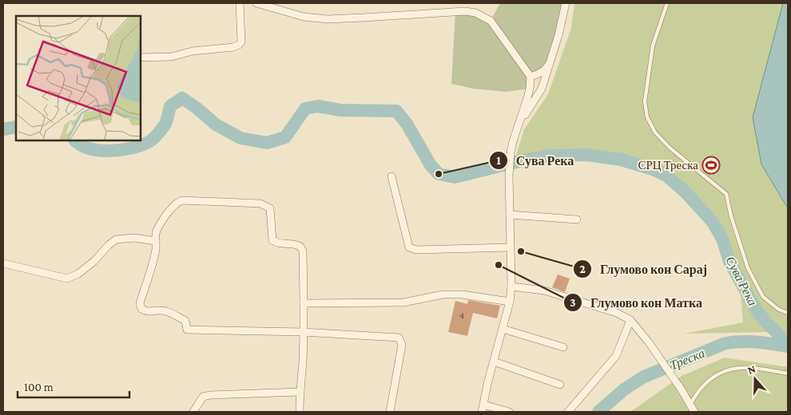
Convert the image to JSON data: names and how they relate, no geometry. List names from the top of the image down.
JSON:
{
  "water": ["Сува Река", "Треска"],
  "places": {
    "sports": ["СРЦ Треска"],
    "other": ["Сува Река", "Глумово кон Сарај", "Глумово кон Матка"]
  },
  "house_numbers": ["4"],
  "scale_bar": "100 m",
  "north": "top"
}
